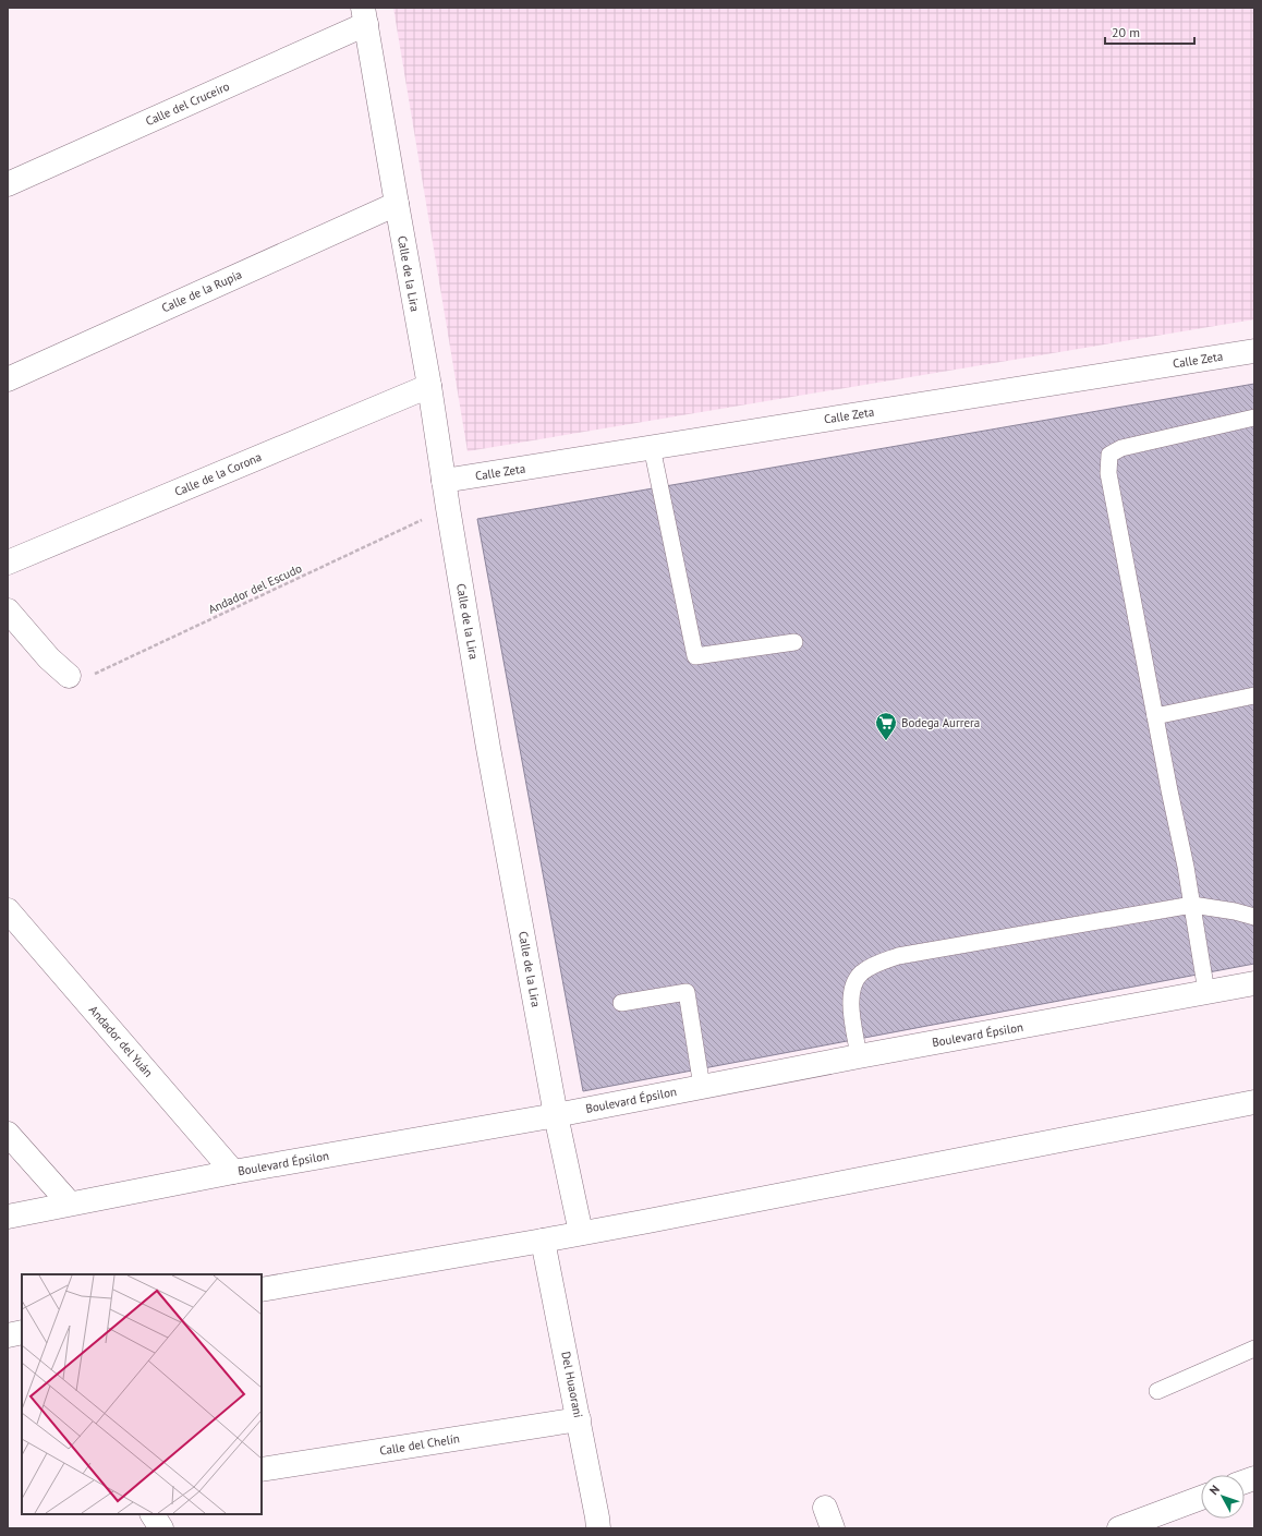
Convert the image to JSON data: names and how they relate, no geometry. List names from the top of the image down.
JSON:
{
  "streets": {
    "street": [
      "Calle del Cruceiro",
      "Calle de la Lira",
      "Calle de la Rupia",
      "Calle Zeta",
      "Calle de la Corona",
      "Boulevard Épsilon",
      "Andador del Yuán",
      "Del Huaorani",
      "Calle del Chelín"
    ],
    "path": ["Andador del Escudo"]
  },
  "crossings": [
    ["Calle del Cruceiro", "Calle de la Lira"],
    ["Calle de la Lira", "Calle de la Rupia"],
    ["Calle de la Lira", "Calle Zeta"],
    ["Calle de la Lira", "Calle de la Corona"],
    ["Calle de la Lira", "Andador del Escudo"],
    ["Calle de la Lira", "Boulevard Épsilon"],
    ["Boulevard Épsilon", "Andador del Yuán"],
    ["Del Huaorani", "Calle del Chelín"]
  ],
  "places": {
    "supermarket": ["Bodega Aurrera"]
  },
  "scale_bar": "20 m",
  "north": "top left"
}
